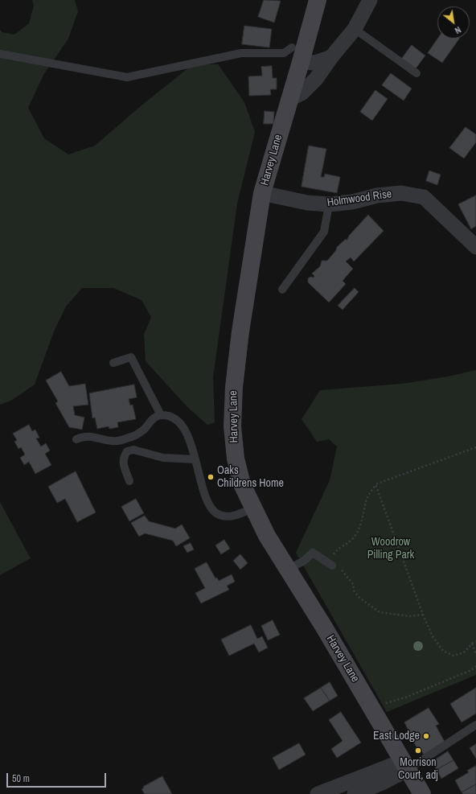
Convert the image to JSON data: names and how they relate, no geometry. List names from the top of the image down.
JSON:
{
  "streets": {
    "street": ["Harvey Lane", "Holmwood Rise"]
  },
  "crossings": [
    ["Harvey Lane", "Holmwood Rise"]
  ],
  "parks": ["Woodrow Pilling Park"],
  "places": ["Oaks Childrens Home", "East Lodge", "Morrison Court, adj"],
  "scale_bar": "50 m",
  "north": "bottom right"
}
